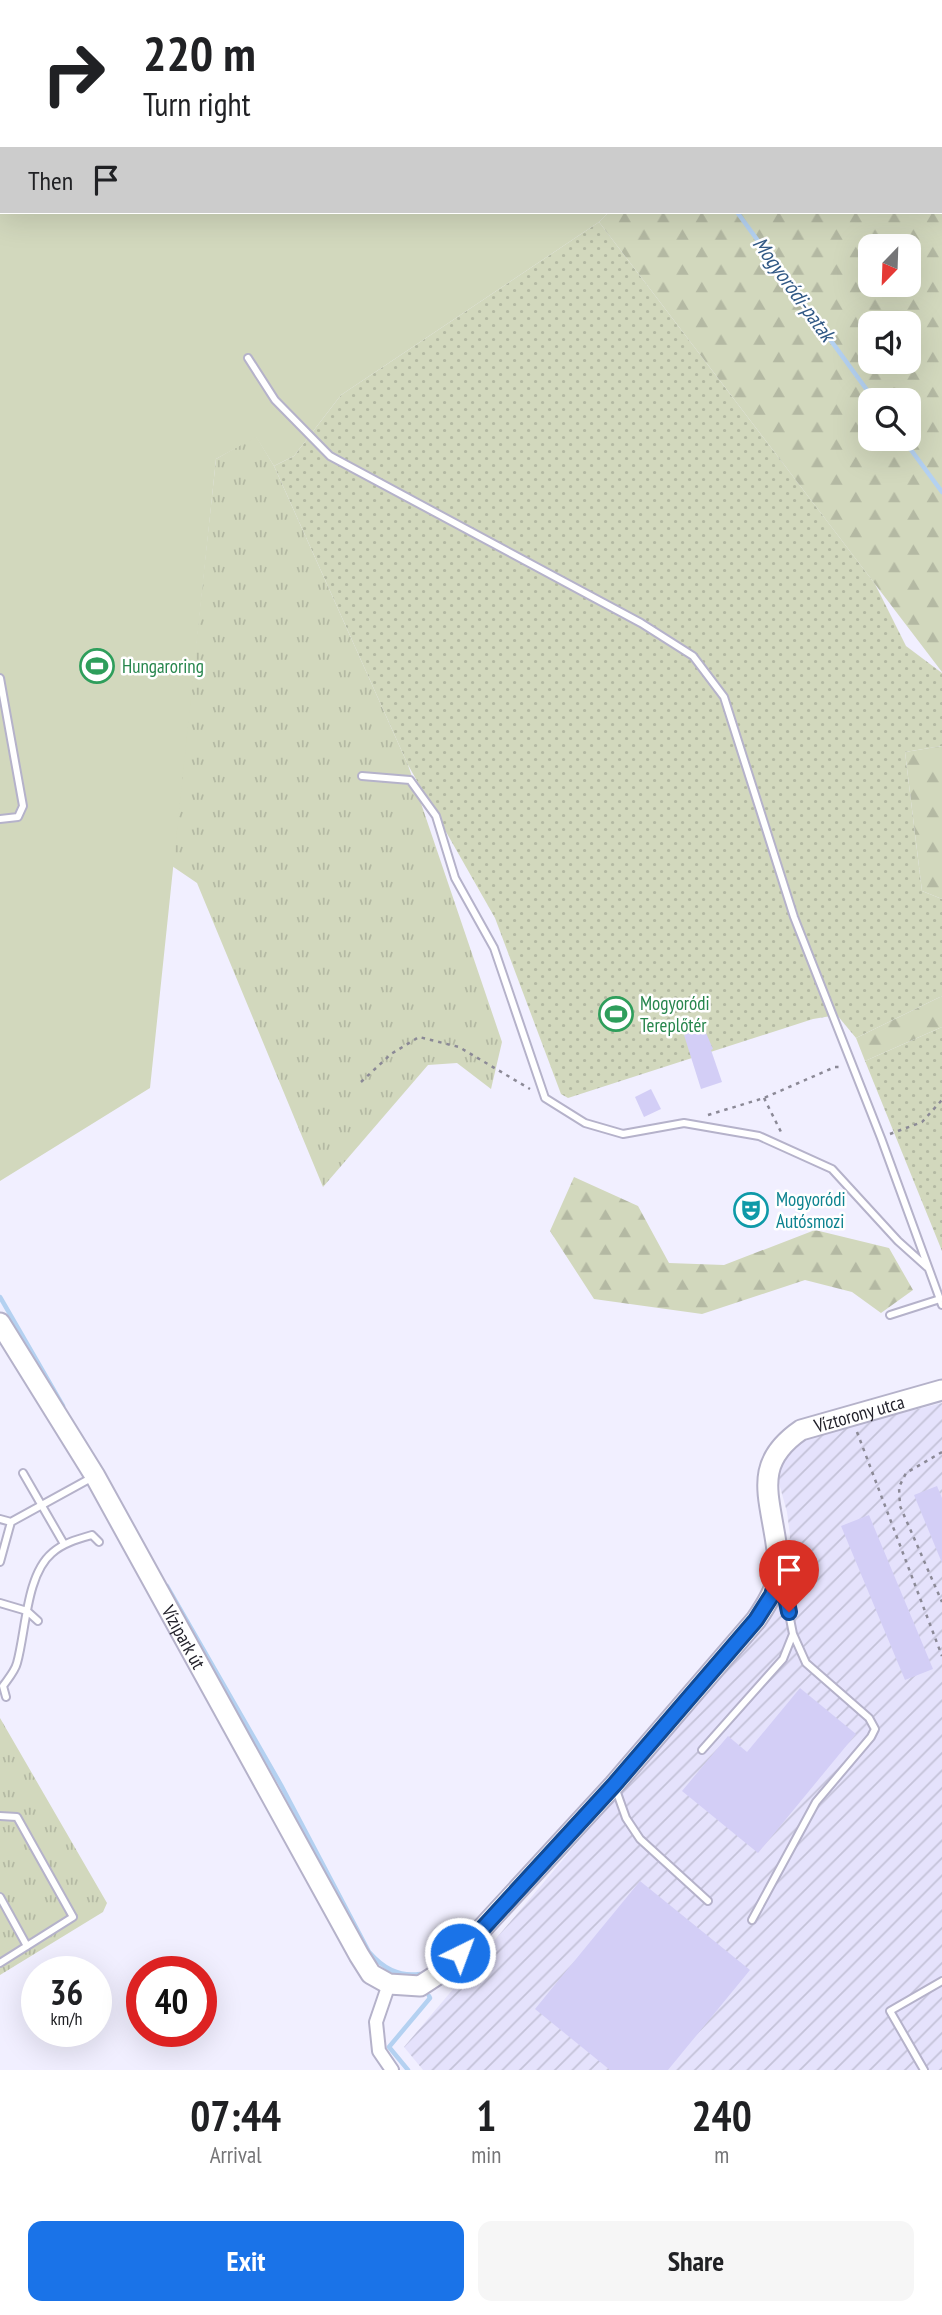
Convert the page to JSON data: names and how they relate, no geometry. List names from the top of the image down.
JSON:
{
  "streets": {
    "street": ["Víztorony utca", "Vízipark út"]
  },
  "crossings": [
    ["Víztorony utca", "Vízipark út"]
  ],
  "water": ["Mogyoródi-patak"],
  "places": {
    "sports": ["Hungaroring", "Mogyoródi Tereplőtér"],
    "theatre": ["Mogyoródi Autósmozi"]
  },
  "north": "bottom left",
  "page": {
    "turn": ["220 m", "Turn right"],
    "then": "Then",
    "speed": "36 km/h",
    "limit": "40",
    "eta": [
      "07:44",
      "Arrival",
      "1",
      "min",
      "240",
      "m"
    ],
    "buttons": ["Exit", "Share"]
  }
}
